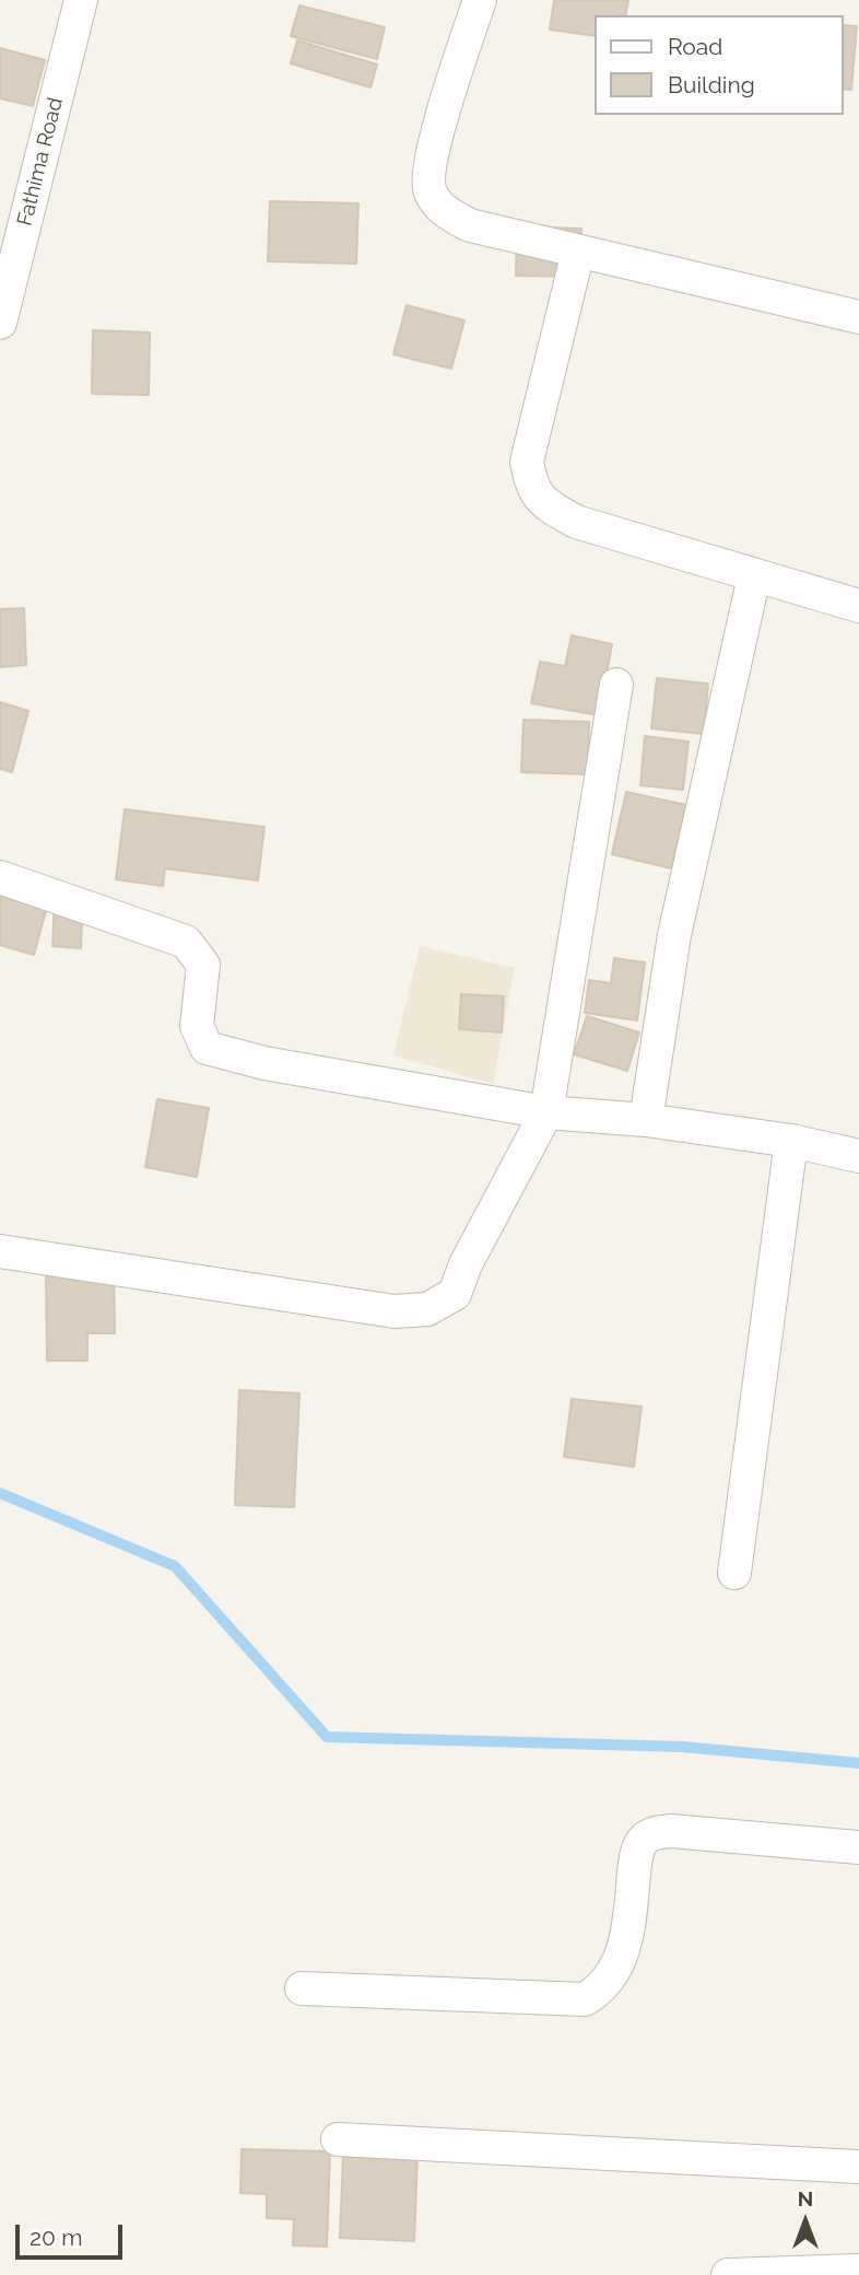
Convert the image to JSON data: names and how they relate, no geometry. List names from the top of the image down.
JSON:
{
  "streets": {
    "street": ["Fathima Road"]
  },
  "legend": ["Road", "Building"],
  "scale_bar": "20 m",
  "north": "top"
}
